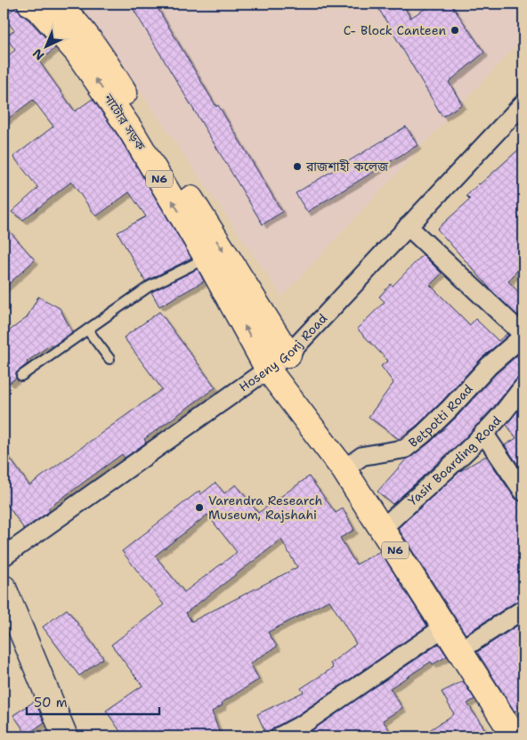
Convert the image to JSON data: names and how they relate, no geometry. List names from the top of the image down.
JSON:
{
  "streets": {
    "highway": ["নাটোর সড়ক", "N6"],
    "street": ["Hoseny Gonj Road", "Betpotti Road", "Yasir Boarding Road"]
  },
  "crossings": [
    ["নাটোর সড়ক", "N6"],
    ["নাটোর সড়ক", "Hoseny Gonj Road"],
    ["N6", "Hoseny Gonj Road"],
    ["N6", "Betpotti Road"],
    ["N6", "Yasir Boarding Road"]
  ],
  "places": ["C- Block Canteen", "রাজশাহী কলেজ", "Varendra Research Museum, Rajshahi"],
  "scale_bar": "50 m",
  "north": "bottom left"
}
